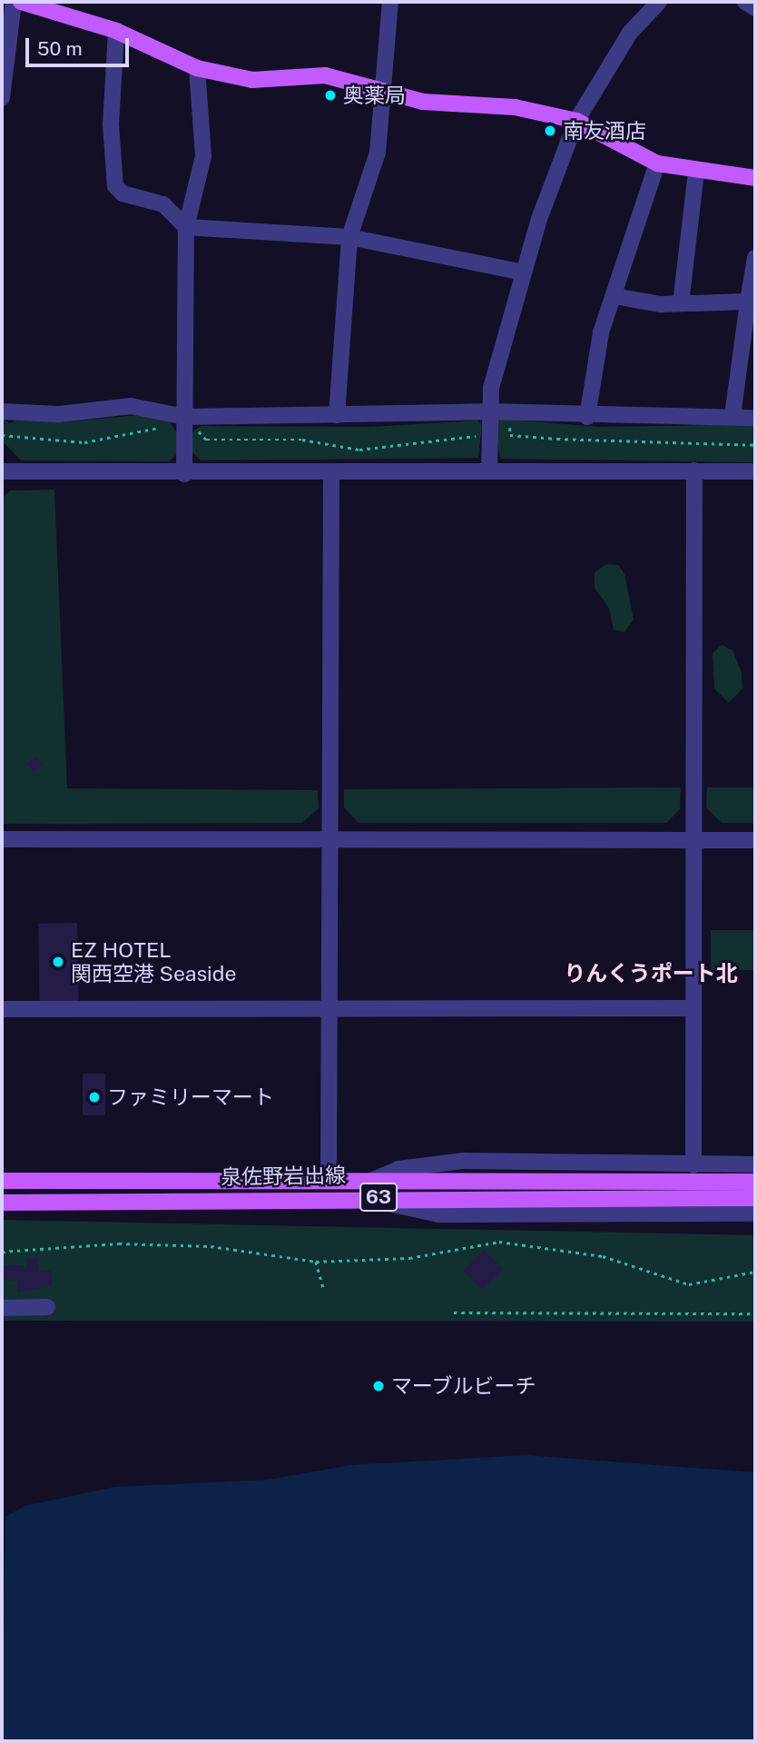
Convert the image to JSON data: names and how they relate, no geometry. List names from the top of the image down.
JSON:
{
  "streets": {
    "main road": ["泉佐野岩出線", "63"]
  },
  "districts": ["りんくうポート北"],
  "places": [
    "奥薬局",
    "南友酒店",
    "EZ HOTEL 関西空港 Seaside",
    "ファミリーマート",
    "マーブルビーチ"
  ],
  "scale_bar": "50 m"
}
